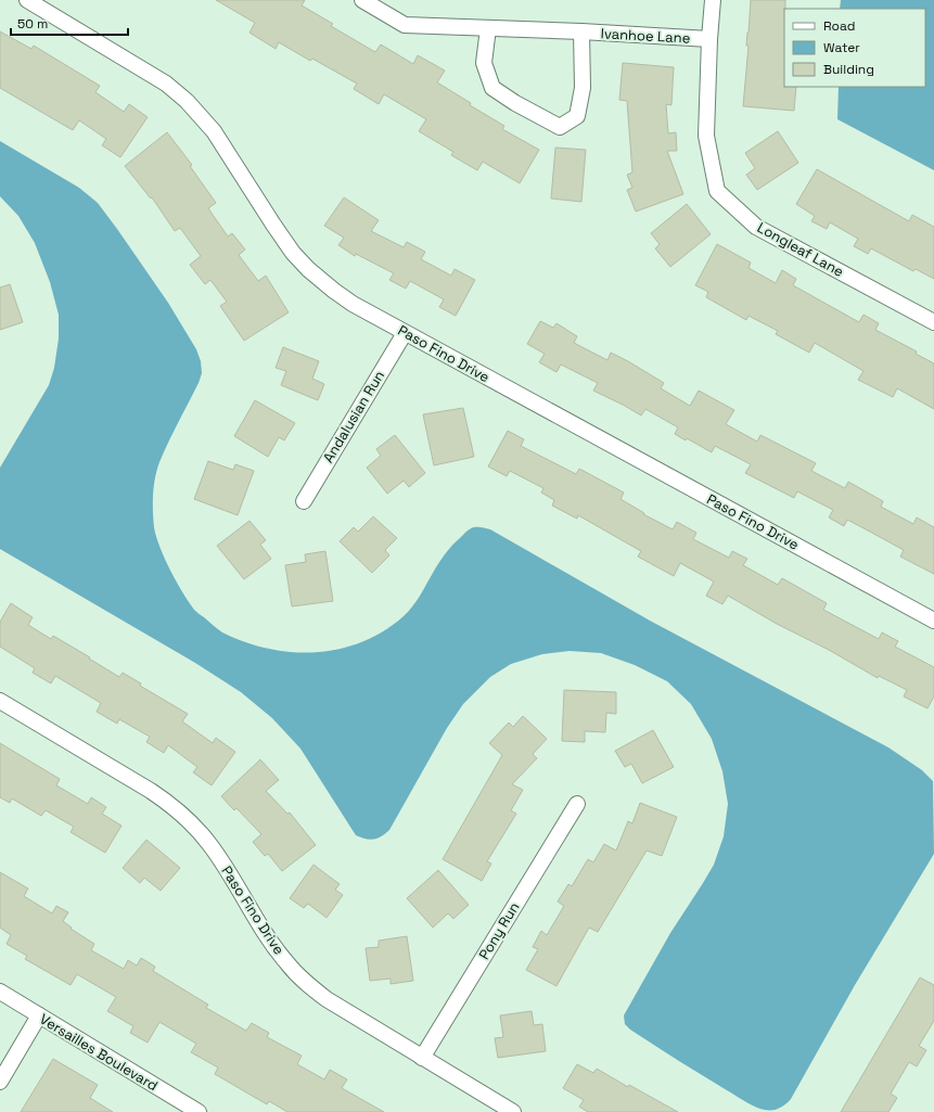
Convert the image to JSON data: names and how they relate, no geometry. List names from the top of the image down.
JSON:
{
  "streets": {
    "street": [
      "Ivanhoe Lane",
      "Longleaf Lane",
      "Paso Fino Drive",
      "Andalusian Run",
      "Pony Run",
      "Versailles Boulevard"
    ]
  },
  "crossings": [
    ["Ivanhoe Lane", "Longleaf Lane"],
    ["Paso Fino Drive", "Andalusian Run"],
    ["Paso Fino Drive", "Pony Run"]
  ],
  "legend": ["Road", "Water", "Building"],
  "scale_bar": "50 m"
}
